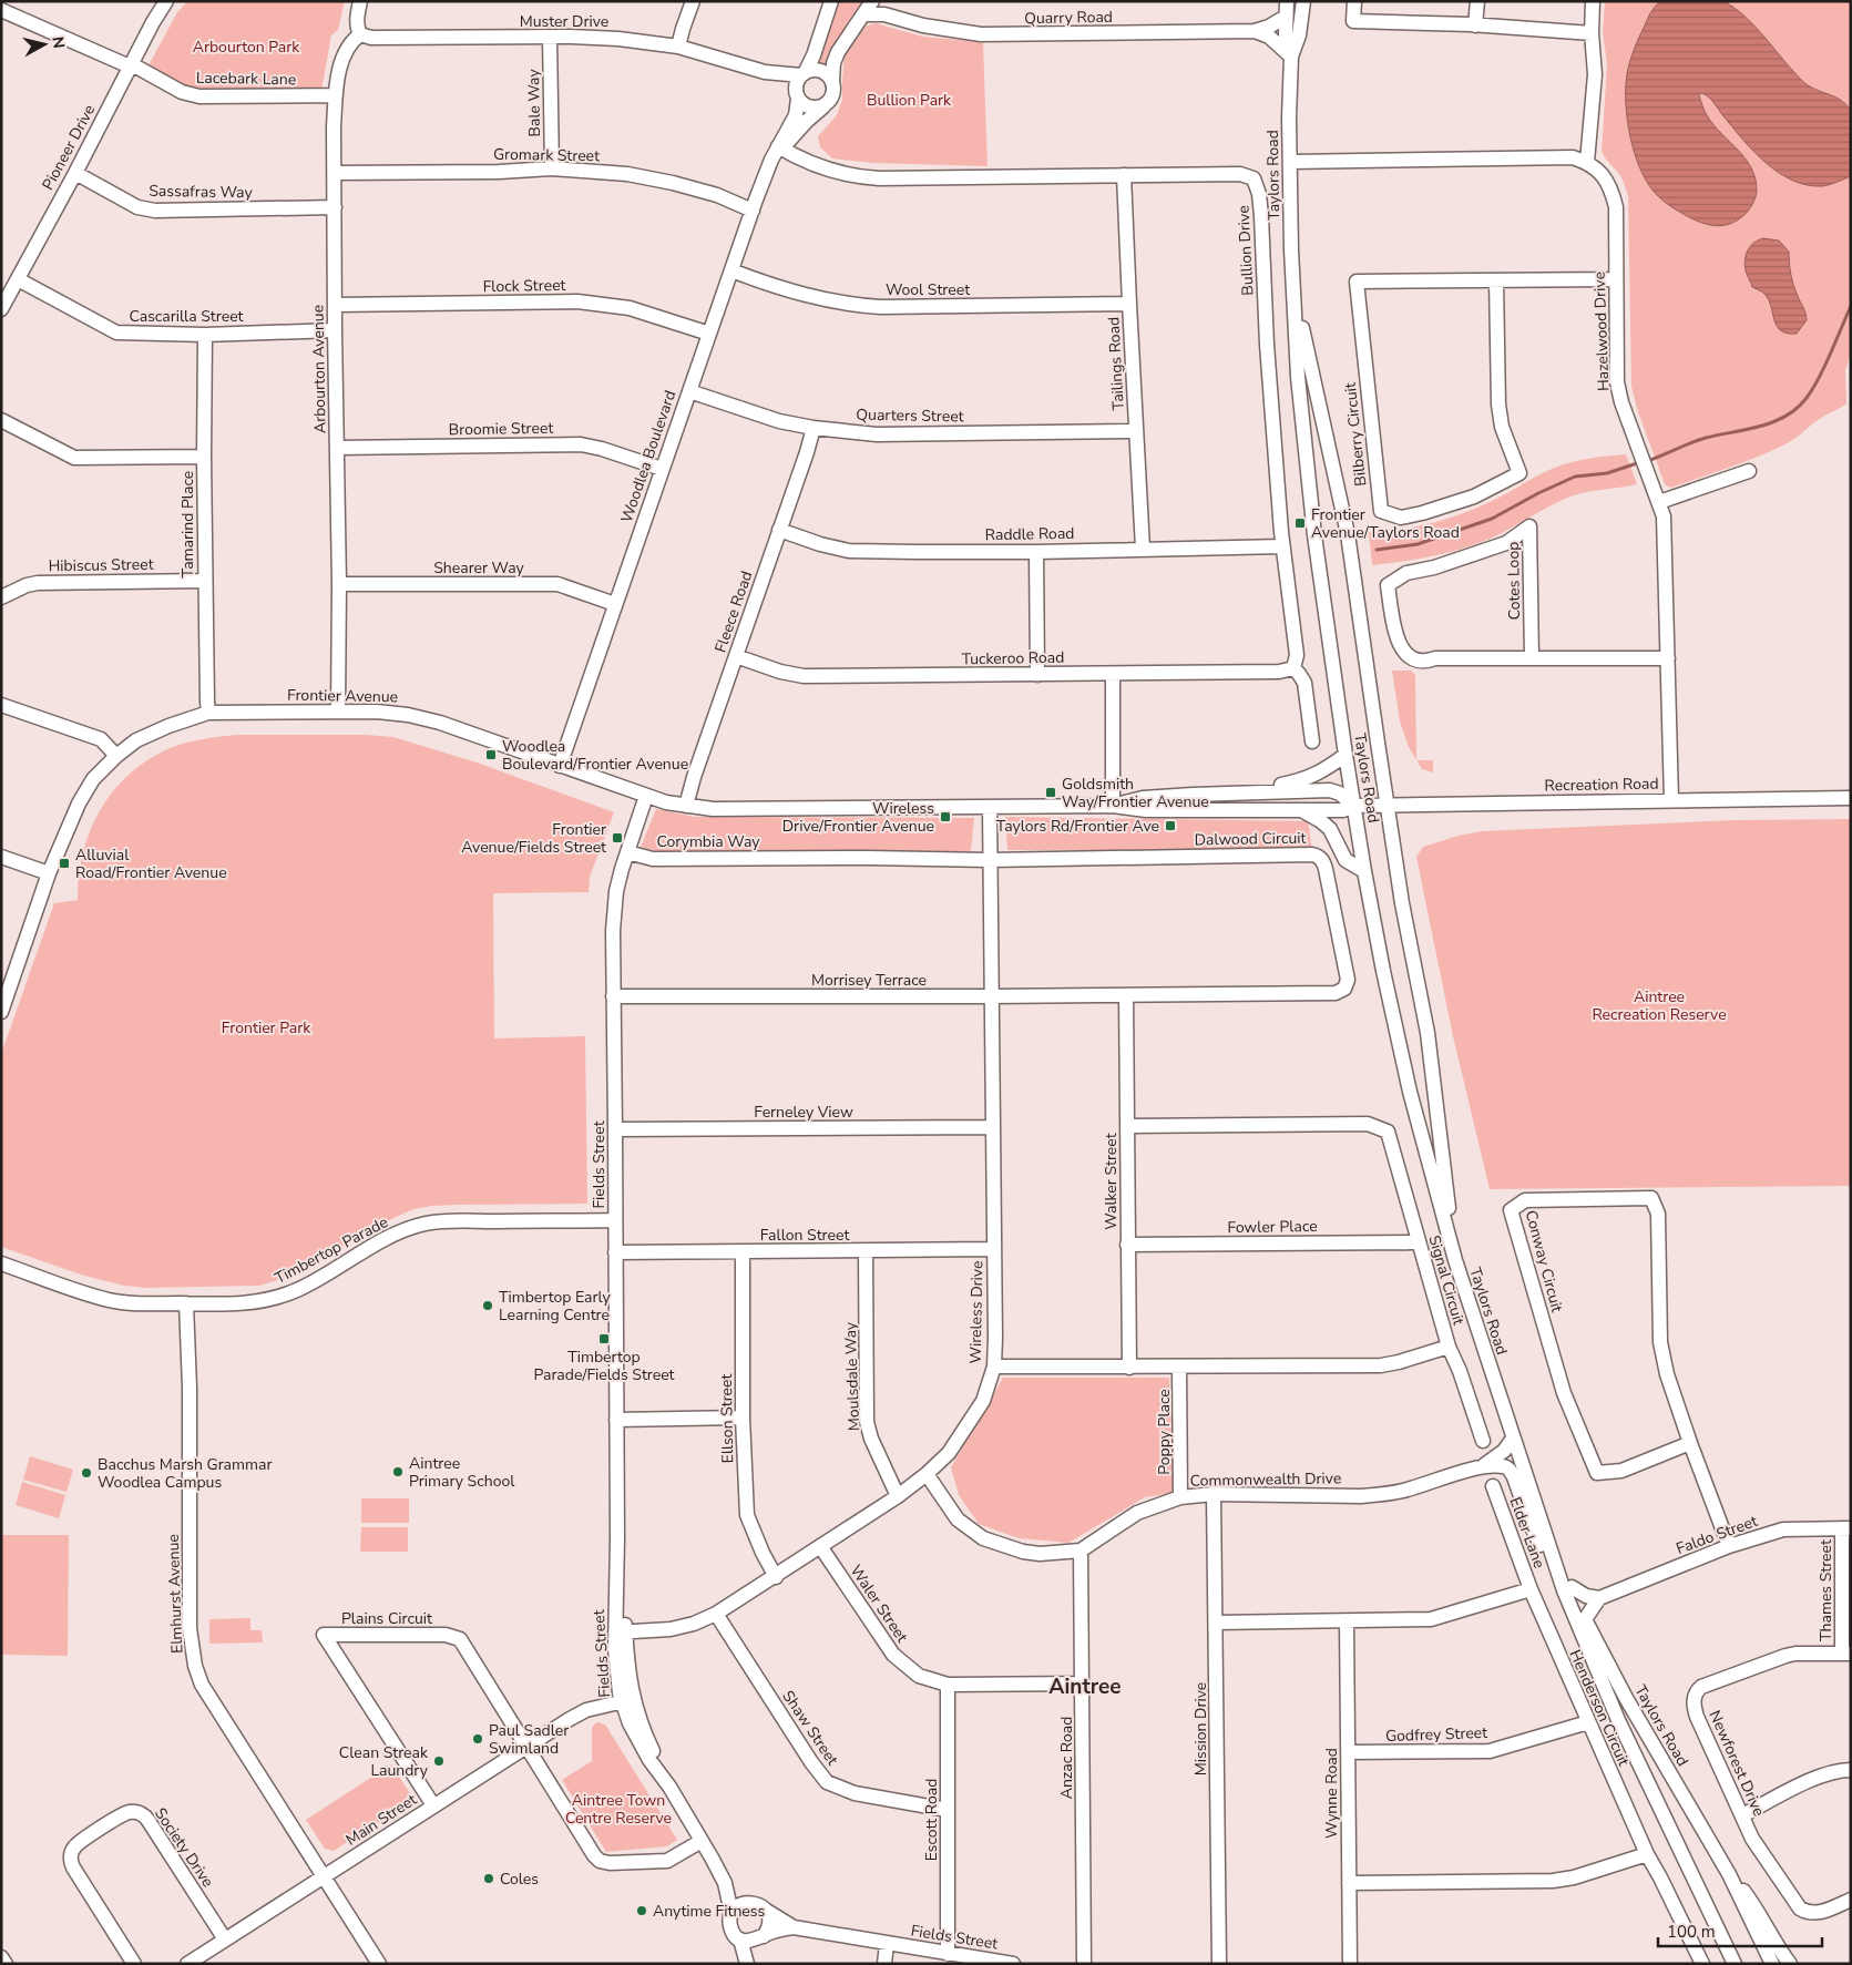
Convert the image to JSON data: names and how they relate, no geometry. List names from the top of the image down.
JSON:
{
  "streets": {
    "street": [
      "Quarry Road",
      "Muster Drive",
      "Lacebark Lane",
      "Bale Way",
      "Pioneer Drive",
      "Gromark Street",
      "Taylors Road",
      "Sassafras Way",
      "Bullion Drive",
      "Flock Street",
      "Wool Street",
      "Cascarilla Street",
      "Hazelwood Drive",
      "Tailings Road",
      "Arbourton Avenue",
      "Quarters Street",
      "Broomie Street",
      "Bilberry Circuit",
      "Woodlea Boulevard",
      "Tamarind Place",
      "Raddle Road",
      "Hibiscus Street",
      "Shearer Way",
      "Cotes Loop",
      "Fleece Road",
      "Tuckeroo Road",
      "Frontier Avenue",
      "Recreation Road",
      "Dalwood Circuit",
      "Corymbia Way",
      "Morrisey Terrace",
      "Ferneley View",
      "Fields Street",
      "Walker Street",
      "Fowler Place",
      "Fallon Street",
      "Timbertop Parade",
      "Conway Circuit",
      "Signal Circuit",
      "Wireless Drive",
      "Moulsdale Way",
      "Ellson Street",
      "Poppy Place",
      "Commonwealth Drive",
      "Elder Lane",
      "Faldo Street",
      "Thames Street",
      "Elmhurst Avenue",
      "Waler Street",
      "Plains Circuit",
      "Henderson Circuit",
      "Shaw Street",
      "Mission Drive",
      "Godfrey Street",
      "Anzac Road",
      "Newforest Drive",
      "Wynne Road",
      "Main Street",
      "Escott Road",
      "Society Drive"
    ]
  },
  "crossings": [
    ["Quarry Road", "Taylors Road"],
    ["Muster Drive", "Bale Way"],
    ["Muster Drive", "Arbourton Avenue"],
    ["Muster Drive", "Woodlea Boulevard"],
    ["Lacebark Lane", "Pioneer Drive"],
    ["Lacebark Lane", "Arbourton Avenue"],
    ["Bale Way", "Gromark Street"],
    ["Pioneer Drive", "Sassafras Way"],
    ["Pioneer Drive", "Cascarilla Street"],
    ["Gromark Street", "Arbourton Avenue"],
    ["Gromark Street", "Woodlea Boulevard"],
    ["Taylors Road", "Frontier Avenue"],
    ["Taylors Road", "Recreation Road"],
    ["Taylors Road", "Commonwealth Drive"],
    ["Sassafras Way", "Arbourton Avenue"],
    ["Bullion Drive", "Tailings Road"],
    ["Bullion Drive", "Woodlea Boulevard"],
    ["Bullion Drive", "Raddle Road"],
    ["Bullion Drive", "Tuckeroo Road"],
    ["Flock Street", "Arbourton Avenue"],
    ["Flock Street", "Woodlea Boulevard"],
    ["Wool Street", "Tailings Road"],
    ["Wool Street", "Woodlea Boulevard"],
    ["Cascarilla Street", "Arbourton Avenue"],
    ["Cascarilla Street", "Tamarind Place"],
    ["Hazelwood Drive", "Bilberry Circuit"],
    ["Hazelwood Drive", "Cotes Loop"],
    ["Hazelwood Drive", "Recreation Road"],
    ["Tailings Road", "Quarters Street"],
    ["Tailings Road", "Raddle Road"],
    ["Arbourton Avenue", "Broomie Street"],
    ["Arbourton Avenue", "Shearer Way"],
    ["Arbourton Avenue", "Frontier Avenue"],
    ["Quarters Street", "Woodlea Boulevard"],
    ["Quarters Street", "Fleece Road"],
    ["Broomie Street", "Woodlea Boulevard"],
    ["Woodlea Boulevard", "Shearer Way"],
    ["Woodlea Boulevard", "Frontier Avenue"],
    ["Tamarind Place", "Hibiscus Street"],
    ["Tamarind Place", "Frontier Avenue"],
    ["Raddle Road", "Fleece Road"],
    ["Fleece Road", "Tuckeroo Road"],
    ["Fleece Road", "Frontier Avenue"],
    ["Frontier Avenue", "Recreation Road"],
    ["Frontier Avenue", "Fields Street"],
    ["Frontier Avenue", "Wireless Drive"],
    ["Dalwood Circuit", "Corymbia Way"],
    ["Dalwood Circuit", "Morrisey Terrace"],
    ["Dalwood Circuit", "Walker Street"],
    ["Dalwood Circuit", "Wireless Drive"],
    ["Corymbia Way", "Fields Street"],
    ["Corymbia Way", "Wireless Drive"],
    ["Morrisey Terrace", "Fields Street"],
    ["Morrisey Terrace", "Walker Street"],
    ["Morrisey Terrace", "Wireless Drive"],
    ["Ferneley View", "Fields Street"],
    ["Ferneley View", "Wireless Drive"],
    ["Fields Street", "Fallon Street"],
    ["Fields Street", "Timbertop Parade"],
    ["Fields Street", "Wireless Drive"],
    ["Fields Street", "Main Street"],
    ["Fields Street", "Escott Road"],
    ["Walker Street", "Fowler Place"],
    ["Walker Street", "Signal Circuit"],
    ["Fowler Place", "Signal Circuit"],
    ["Fallon Street", "Wireless Drive"],
    ["Fallon Street", "Moulsdale Way"],
    ["Fallon Street", "Ellson Street"],
    ["Timbertop Parade", "Elmhurst Avenue"],
    ["Conway Circuit", "Faldo Street"],
    ["Signal Circuit", "Wireless Drive"],
    ["Signal Circuit", "Poppy Place"],
    ["Wireless Drive", "Moulsdale Way"],
    ["Wireless Drive", "Ellson Street"],
    ["Wireless Drive", "Commonwealth Drive"],
    ["Wireless Drive", "Waler Street"],
    ["Wireless Drive", "Shaw Street"],
    ["Poppy Place", "Commonwealth Drive"],
    ["Commonwealth Drive", "Mission Drive"],
    ["Commonwealth Drive", "Anzac Road"],
    ["Elder Lane", "Henderson Circuit"],
    ["Faldo Street", "Thames Street"],
    ["Thames Street", "Newforest Drive"],
    ["Elmhurst Avenue", "Main Street"],
    ["Waler Street", "Anzac Road"],
    ["Waler Street", "Escott Road"],
    ["Plains Circuit", "Main Street"],
    ["Henderson Circuit", "Godfrey Street"],
    ["Shaw Street", "Escott Road"],
    ["Godfrey Street", "Wynne Road"],
    ["Main Street", "Society Drive"]
  ],
  "districts": ["Aintree"],
  "parks": [
    "Arbourton Park",
    "Bullion Park",
    "Aintree Recreation Reserve",
    "Frontier Park",
    "Aintree Town Centre Reserve"
  ],
  "places": {
    "transit": [
      "Frontier Avenue/Taylors Road",
      "Woodlea Boulevard/Frontier Avenue",
      "Goldsmith Way/Frontier Avenue",
      "Wireless Drive/Frontier Avenue",
      "Taylors Rd/Frontier Ave",
      "Frontier Avenue/Fields Street",
      "Alluvial Road/Frontier Avenue",
      "Timbertop Parade/Fields Street"
    ],
    "other": [
      "Timbertop Early Learning Centre",
      "Aintree Primary School",
      "Bacchus Marsh Grammar Woodlea Campus",
      "Paul Sadler Swimland",
      "Clean Streak Laundry",
      "Coles",
      "Anytime Fitness"
    ]
  },
  "scale_bar": "100 m",
  "north": "right"
}
